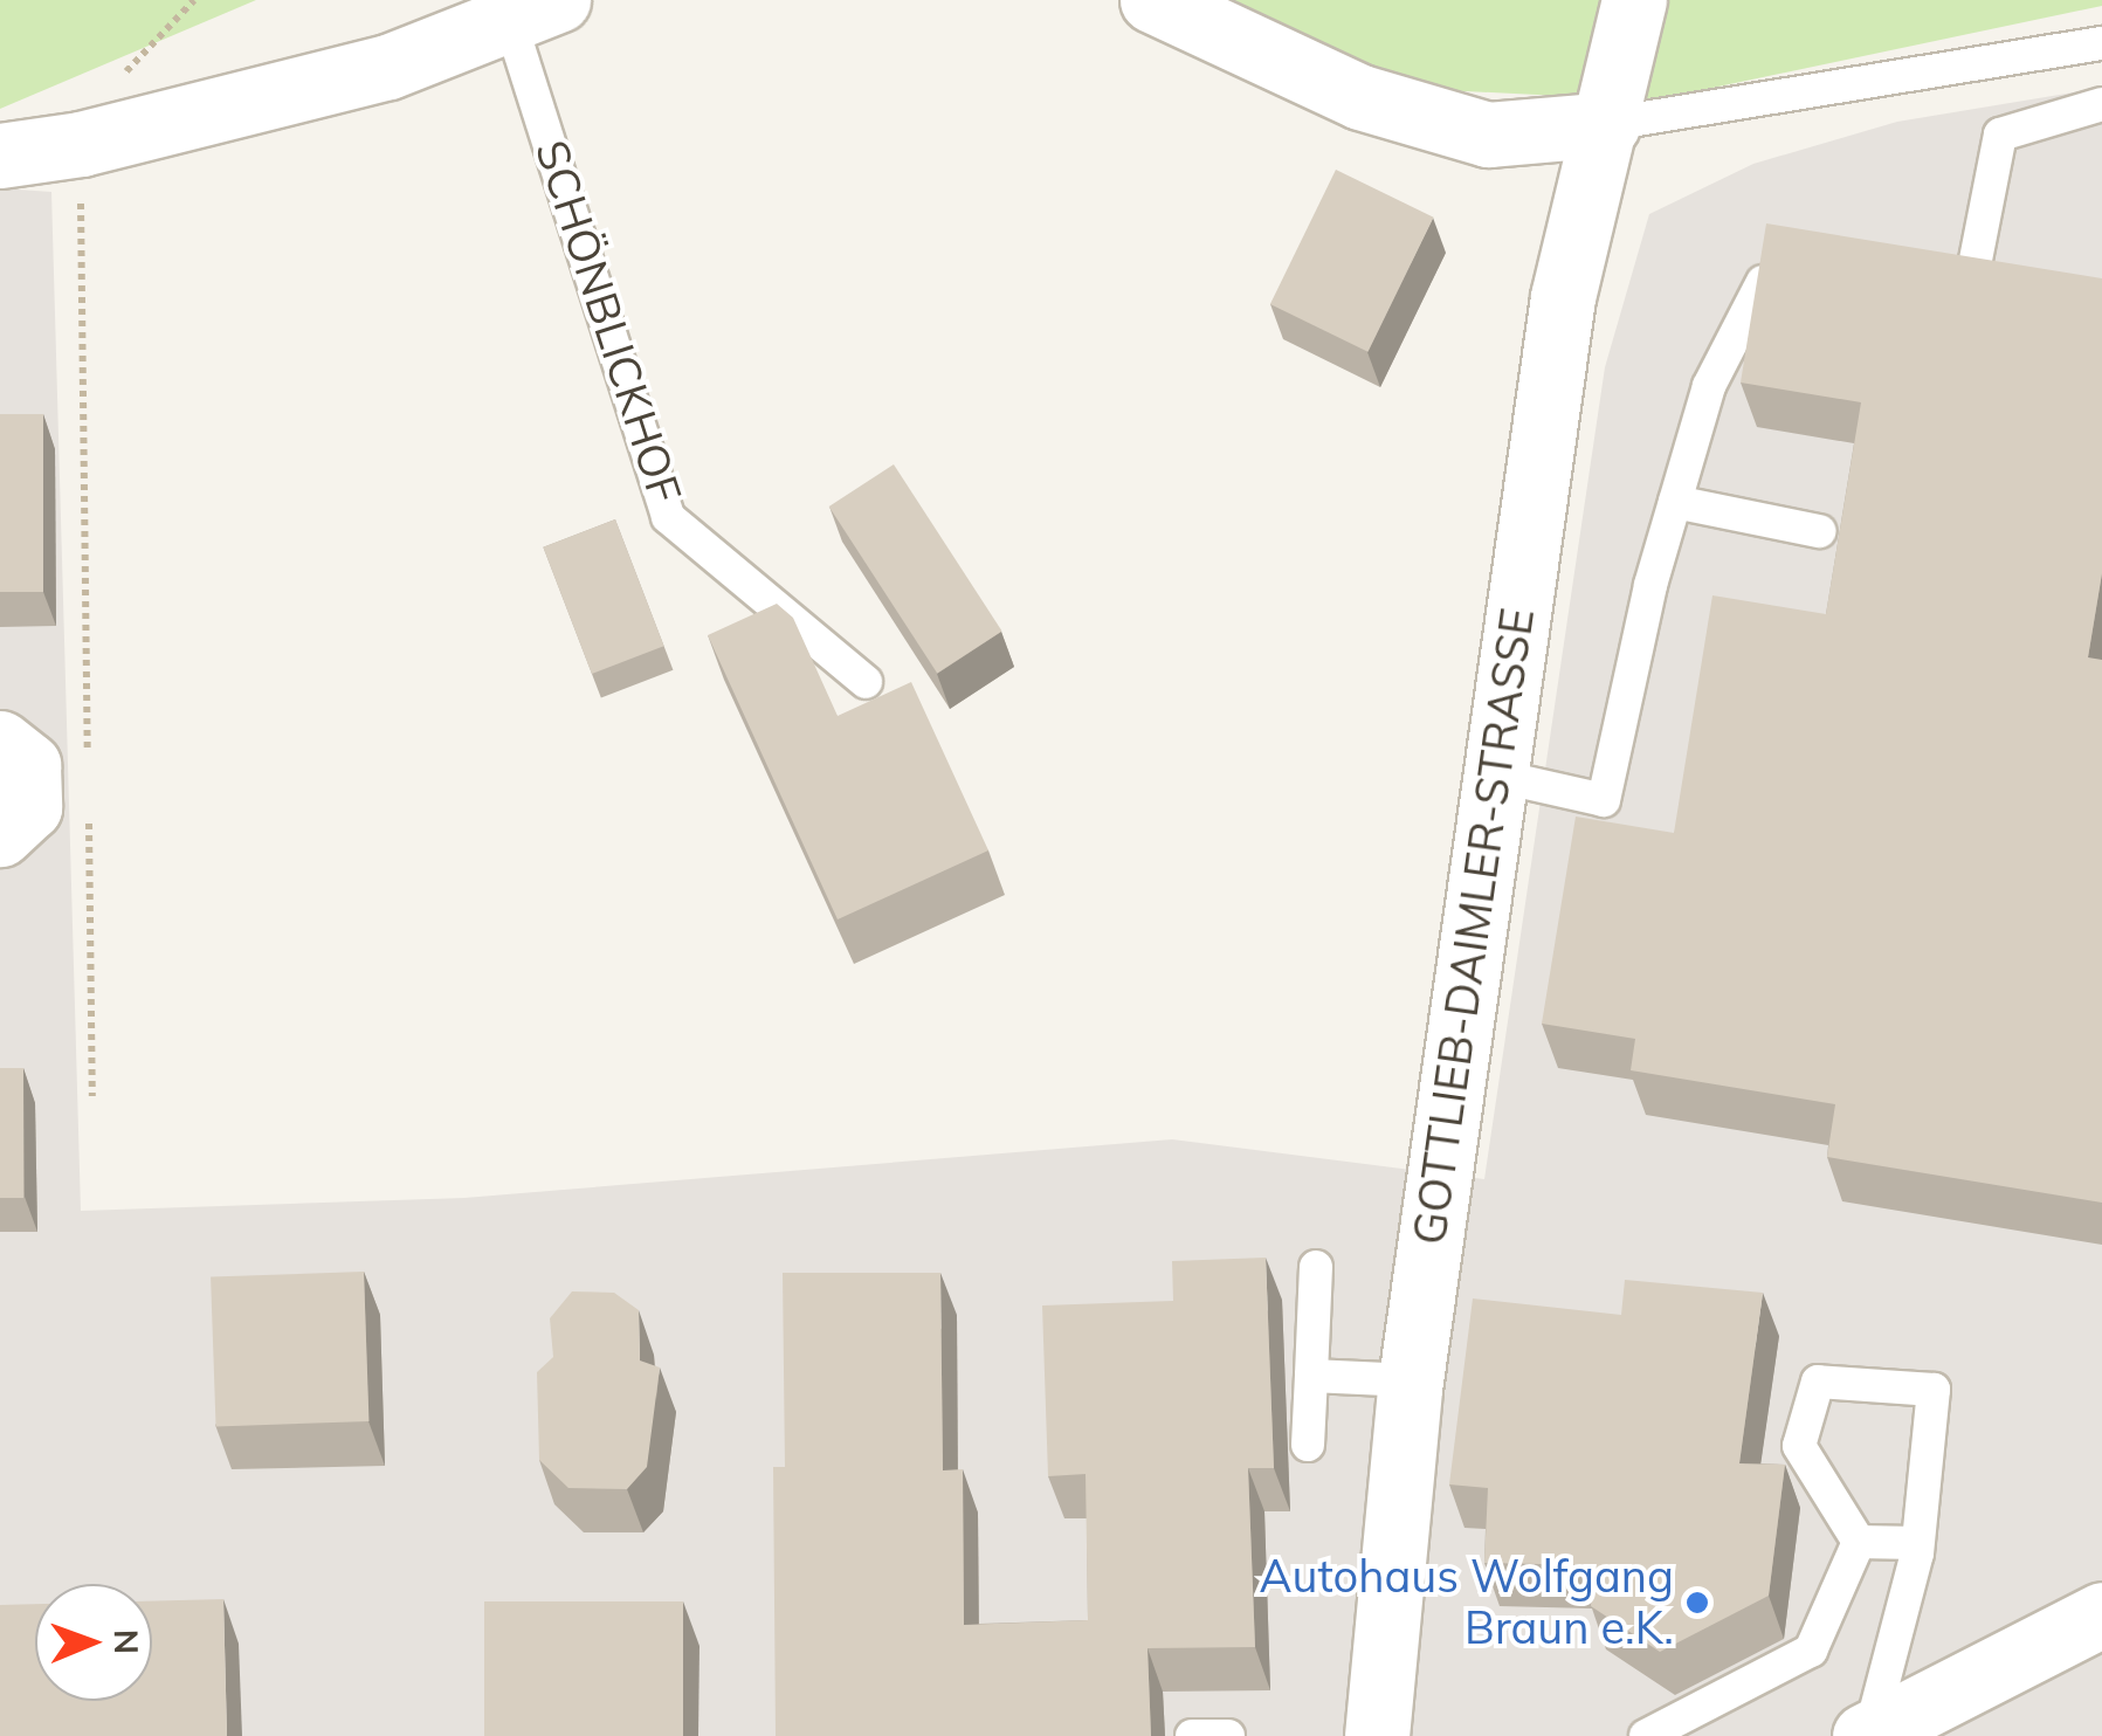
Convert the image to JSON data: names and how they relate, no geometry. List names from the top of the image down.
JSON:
{
  "streets": {
    "street": ["GOTTLIEB-DAIMLER-STRASSE"],
    "lane": ["SCHÖNBLICKHOF"]
  },
  "places": ["Autohaus Wolfgang Braun e.K."],
  "north": "right"
}
